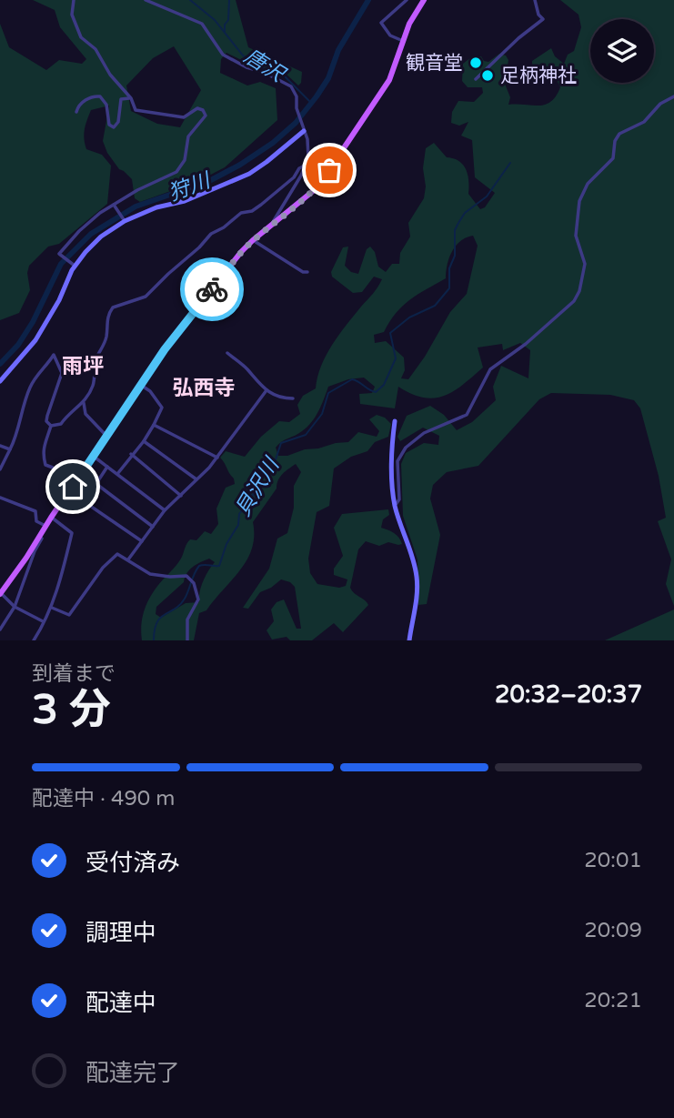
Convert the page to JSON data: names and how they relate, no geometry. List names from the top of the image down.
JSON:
{
  "districts": ["雨坪", "弘西寺"],
  "water": ["唐沢", "狩川", "貝沢川"],
  "places": ["観音堂", "足柄神社"],
  "page": {
    "heading": ["3 分", "到着まで", "20:32–20:37"],
    "bar": "配達中 · 490 m",
    "list": [
      ["受付済み", "20:01"],
      ["調理中", "20:09"],
      ["配達中", "20:21"],
      "配達完了"
    ]
  }
}
